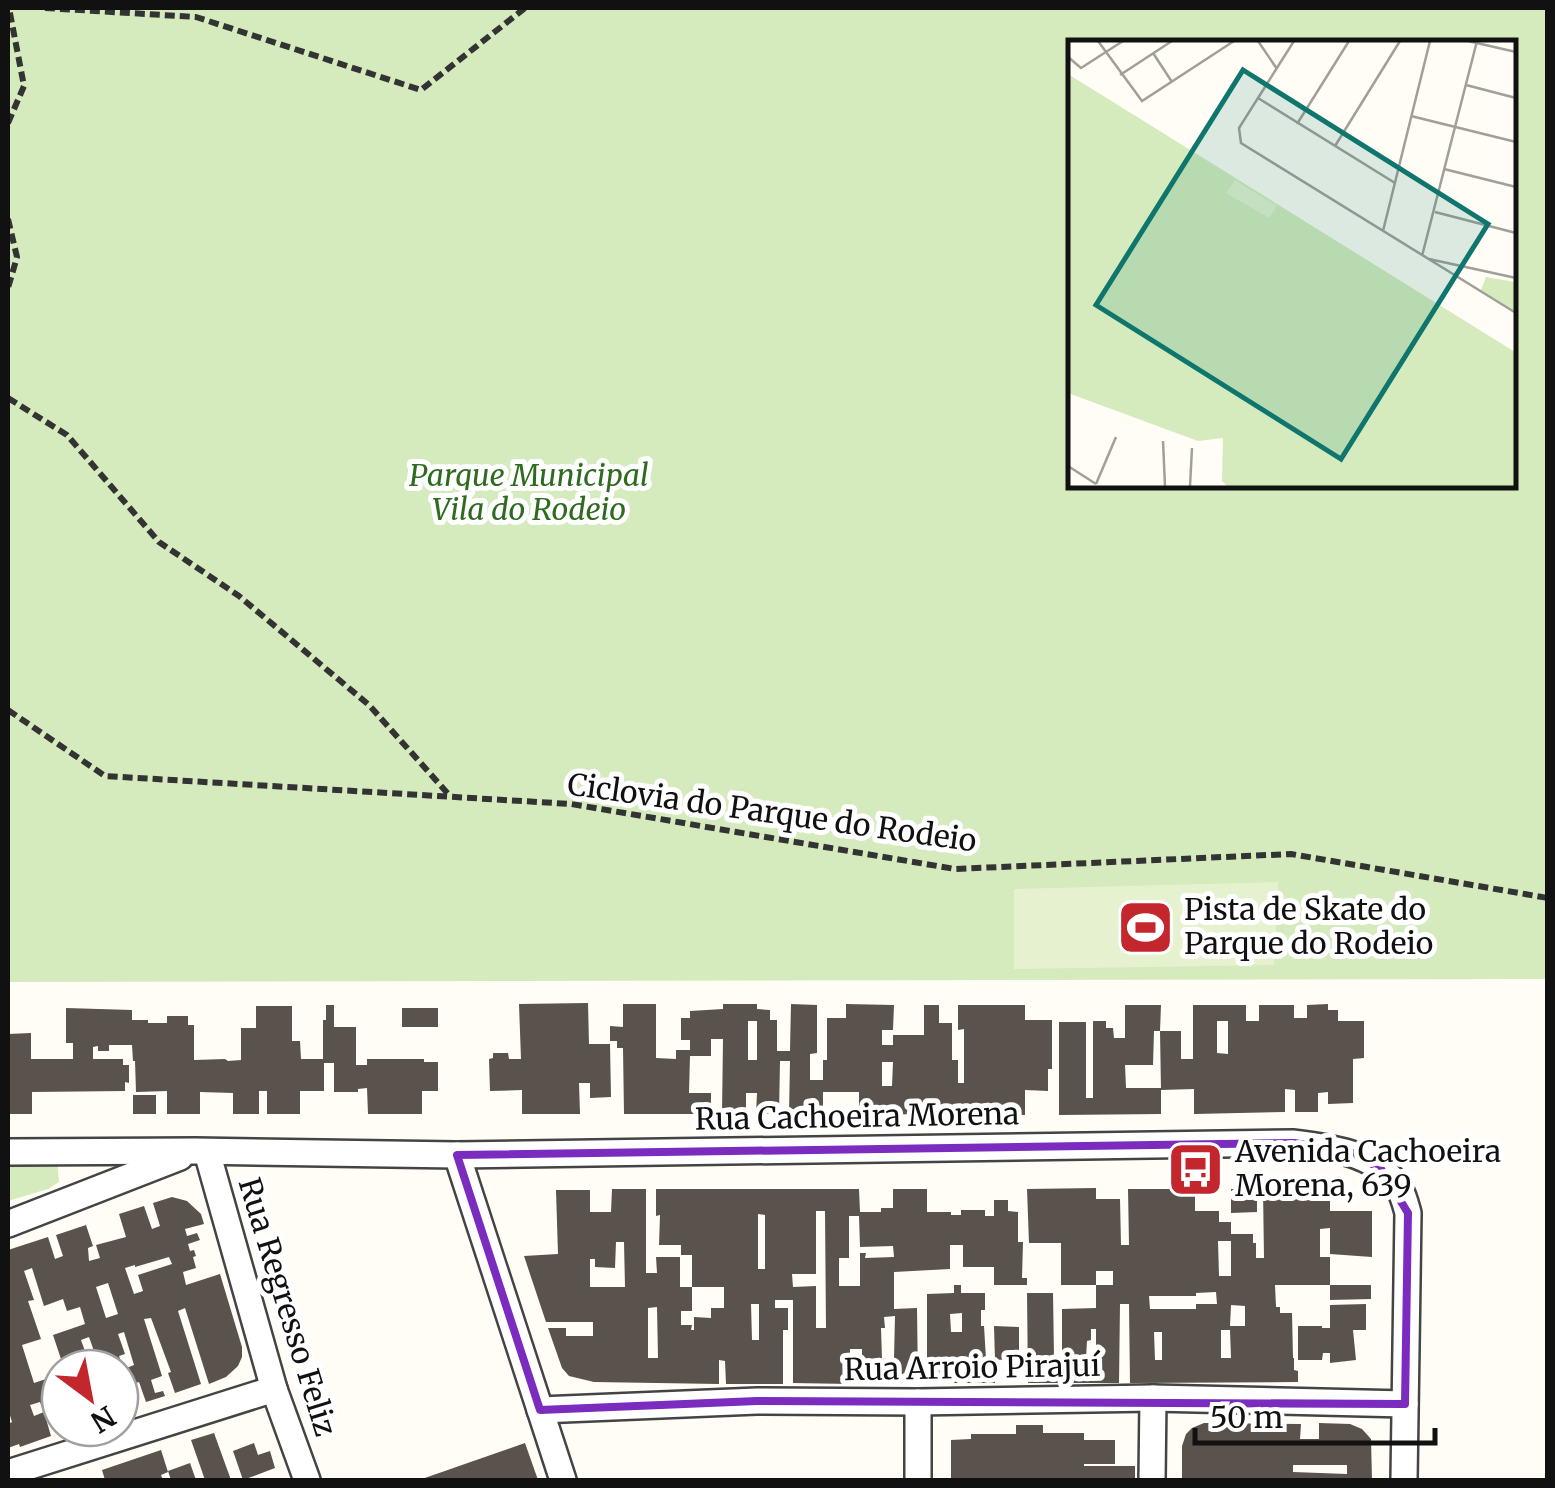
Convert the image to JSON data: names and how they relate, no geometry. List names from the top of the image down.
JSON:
{
  "streets": {
    "street": ["Rua Cachoeira Morena", "Rua Regresso Feliz", "Rua Arroio Pirajuí"],
    "path": ["Ciclovia do Parque do Rodeio"]
  },
  "crossings": [
    ["Rua Cachoeira Morena", "Rua Regresso Feliz"],
    ["Rua Cachoeira Morena", "Rua Arroio Pirajuí"]
  ],
  "parks": ["Parque Municipal Vila do Rodeio"],
  "places": {
    "sports": ["Pista de Skate do Parque do Rodeio"],
    "bus stop": ["Avenida Cachoeira Morena, 639"]
  },
  "scale_bar": "50 m",
  "north": "bottom right"
}
